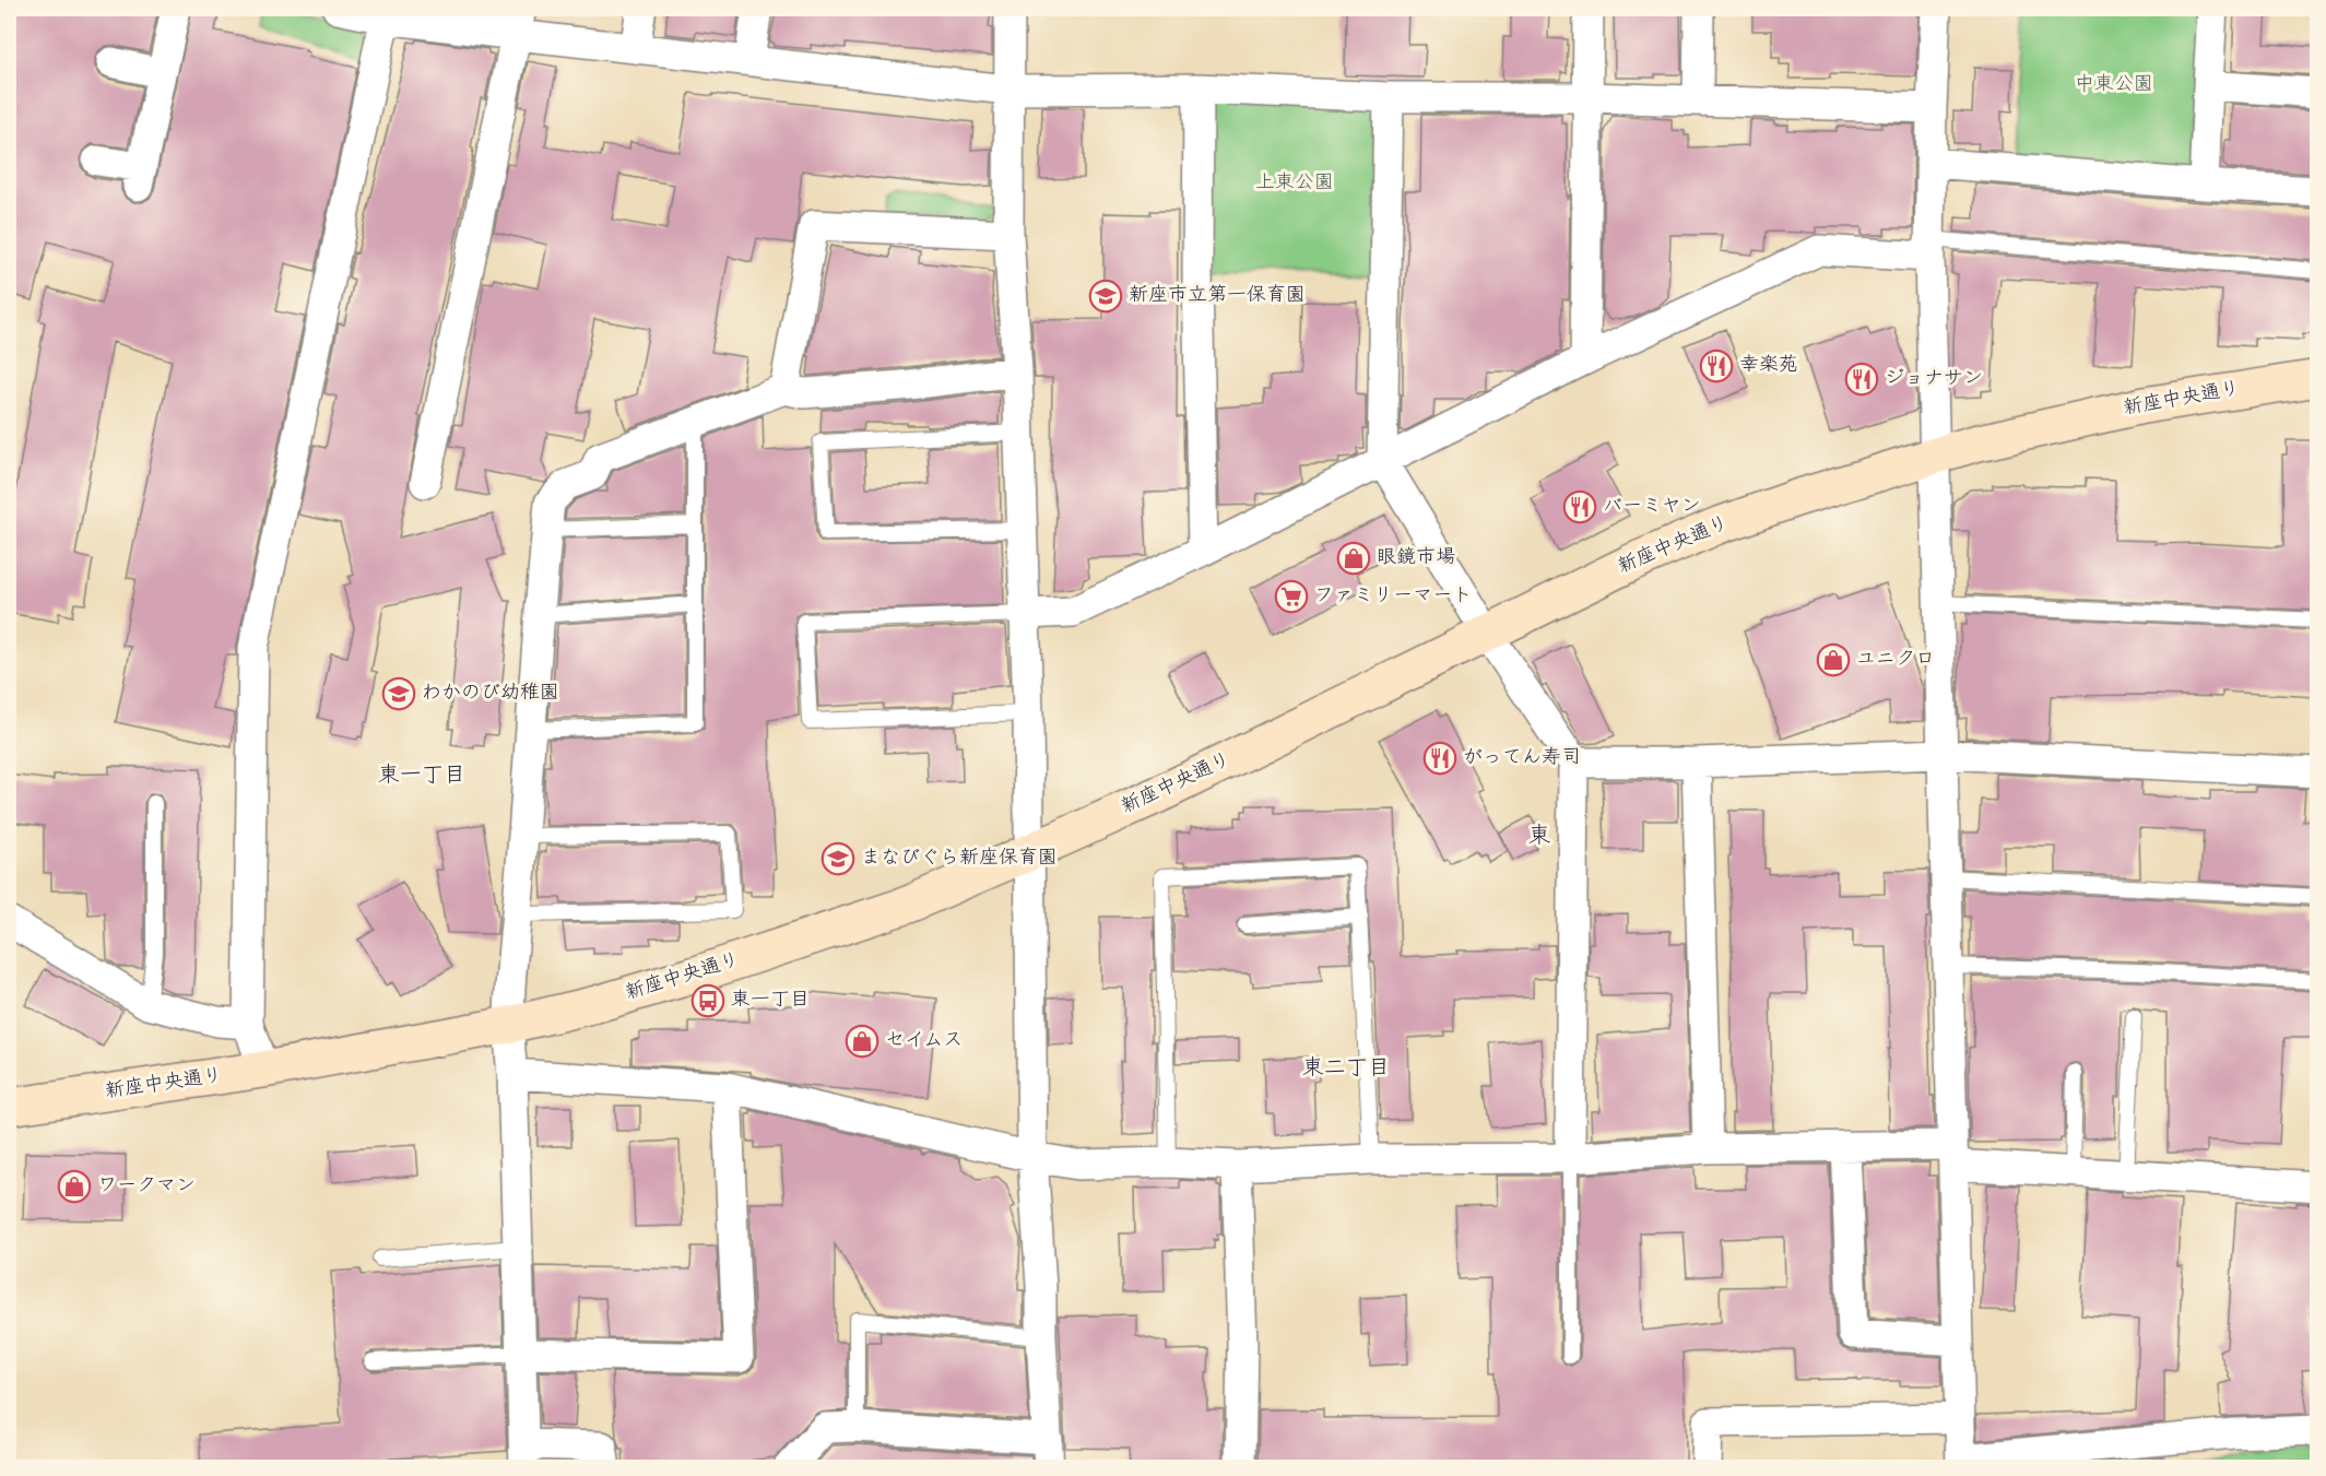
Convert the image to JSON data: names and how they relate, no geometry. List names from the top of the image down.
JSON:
{
  "streets": {
    "street": ["新座中央通り"]
  },
  "districts": ["東一丁目", "東", "東二丁目"],
  "parks": ["中東公園", "上東公園"],
  "places": {
    "school or university": ["新座市立第一保育園", "わかのび幼稚園", "まなびぐら新座保育園"],
    "restaurant": [
      "幸楽苑",
      "ジョナサン",
      "バーミヤン",
      "がってん寿司"
    ],
    "shop": [
      "眼鏡市場",
      "ユニクロ",
      "セイムス",
      "ワークマン"
    ],
    "supermarket": ["ファミリーマート"],
    "bus stop": ["東一丁目"]
  }
}
